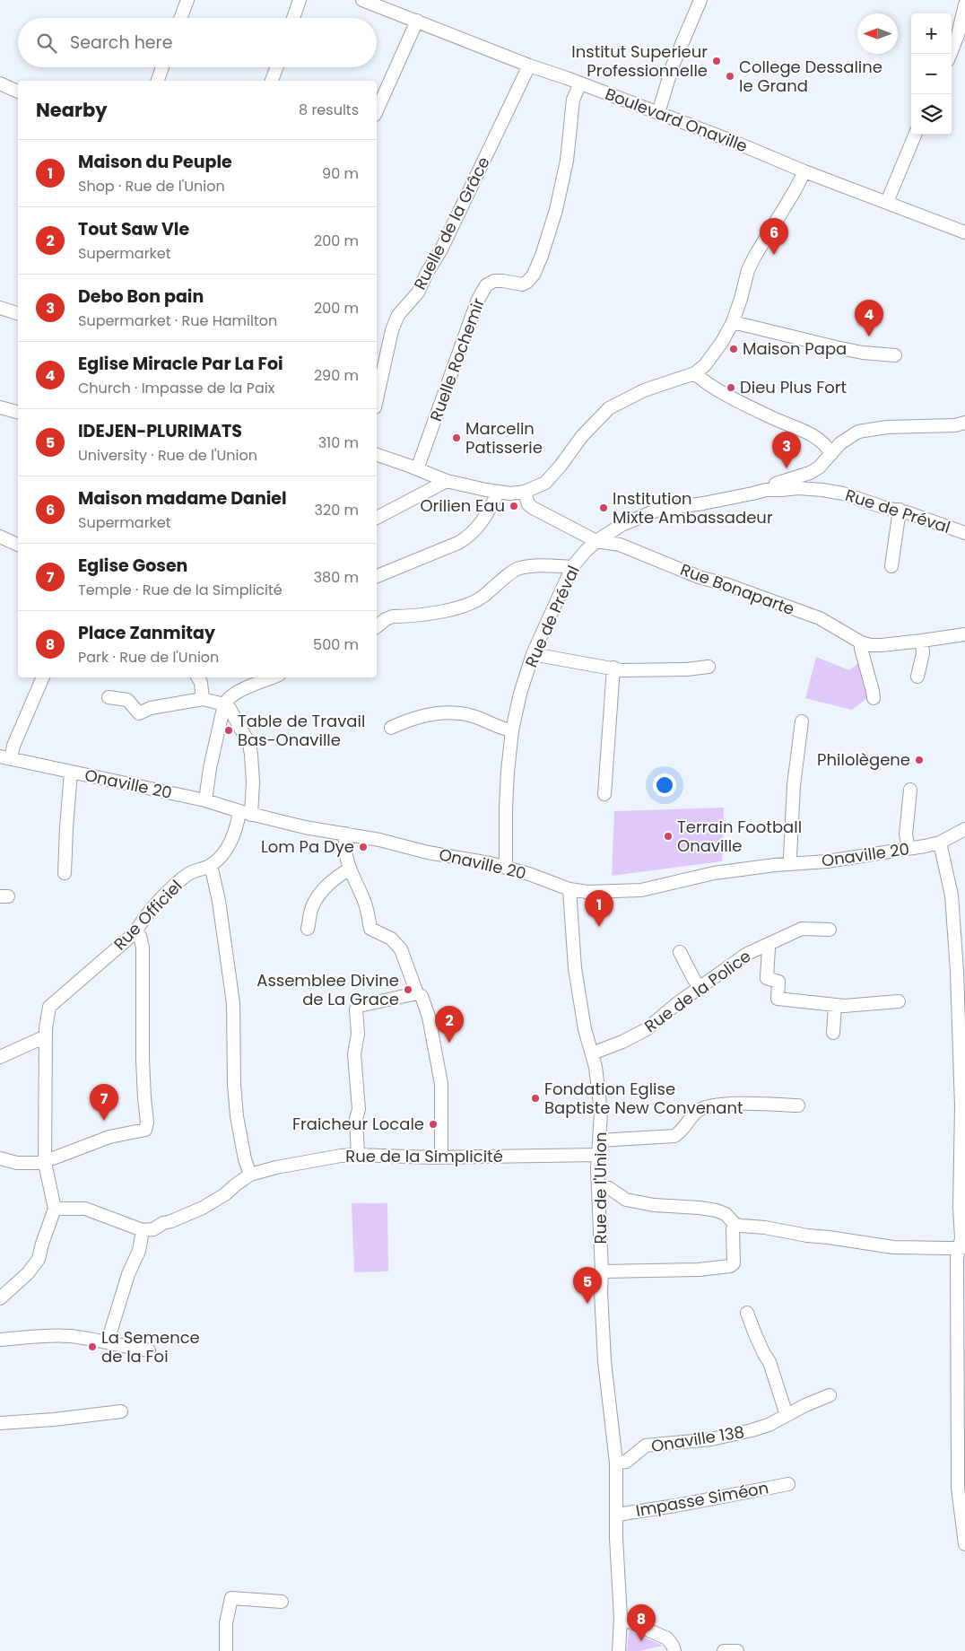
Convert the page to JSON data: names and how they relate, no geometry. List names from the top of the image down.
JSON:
{
  "streets": {
    "street": [
      "Boulevard Onaville",
      "Ruelle de la Grâce",
      "Ruelle Rochemir",
      "Rue de Préval",
      "Rue Bonaparte",
      "Onaville 20",
      "Rue Officiel",
      "Rue de la Police",
      "Rue de la Simplicité",
      "Rue de l'Union",
      "Onaville 138",
      "Impasse Siméon"
    ]
  },
  "crossings": [
    ["Boulevard Onaville", "Ruelle de la Grâce"],
    ["Boulevard Onaville", "Ruelle Rochemir"],
    ["Rue de Préval", "Rue Bonaparte"],
    ["Rue de Préval", "Onaville 20"],
    ["Onaville 20", "Rue Officiel"],
    ["Onaville 20", "Rue de l'Union"],
    ["Rue de la Police", "Rue de l'Union"],
    ["Rue de la Simplicité", "Rue de l'Union"],
    ["Rue de l'Union", "Onaville 138"],
    ["Rue de l'Union", "Impasse Siméon"]
  ],
  "places": [
    "Institut Superieur Professionnelle",
    "College Dessaline le Grand",
    "Maison Papa",
    "Dieu Plus Fort",
    "Marcelin Patisserie",
    "Orilien Eau",
    "Institution Mixte Ambassadeur",
    "Table de Travail Bas-Onaville",
    "Philolègene",
    "Terrain Football Onaville",
    "Lom Pa Dye",
    "Assemblee Divine de La Grace",
    "Fondation Eglise Baptiste New Convenant",
    "Fraicheur Locale",
    "La Semence de la Foi"
  ],
  "north": "left",
  "page": {
    "map_buttons": ["+", "−"],
    "search": "Search here",
    "heading": ["Nearby", "8 results"],
    "list": [
      {
        "mark": "1",
        "name": "Maison du Peuple",
        "note": "Shop · Rue de l'Union",
        "value": "90 m"
      },
      {
        "mark": "2",
        "name": "Tout Saw Vle",
        "note": "Supermarket",
        "value": "200 m"
      },
      {
        "mark": "3",
        "name": "Debo Bon pain",
        "note": "Supermarket · Rue Hamilton",
        "value": "200 m"
      },
      {
        "mark": "4",
        "name": "Eglise Miracle Par La Foi",
        "note": "Church · Impasse de la Paix",
        "value": "290 m"
      },
      {
        "mark": "5",
        "name": "IDEJEN-PLURIMATS",
        "note": "University · Rue de l'Union",
        "value": "310 m"
      },
      {
        "mark": "6",
        "name": "Maison madame Daniel",
        "note": "Supermarket",
        "value": "320 m"
      },
      {
        "mark": "7",
        "name": "Eglise Gosen",
        "note": "Temple · Rue de la Simplicité",
        "value": "380 m"
      },
      {
        "mark": "8",
        "name": "Place Zanmitay",
        "note": "Park · Rue de l'Union",
        "value": "500 m"
      }
    ],
    "pins": [
      "6",
      "4",
      "3",
      "1",
      "2",
      "7",
      "5",
      "8"
    ]
  }
}
